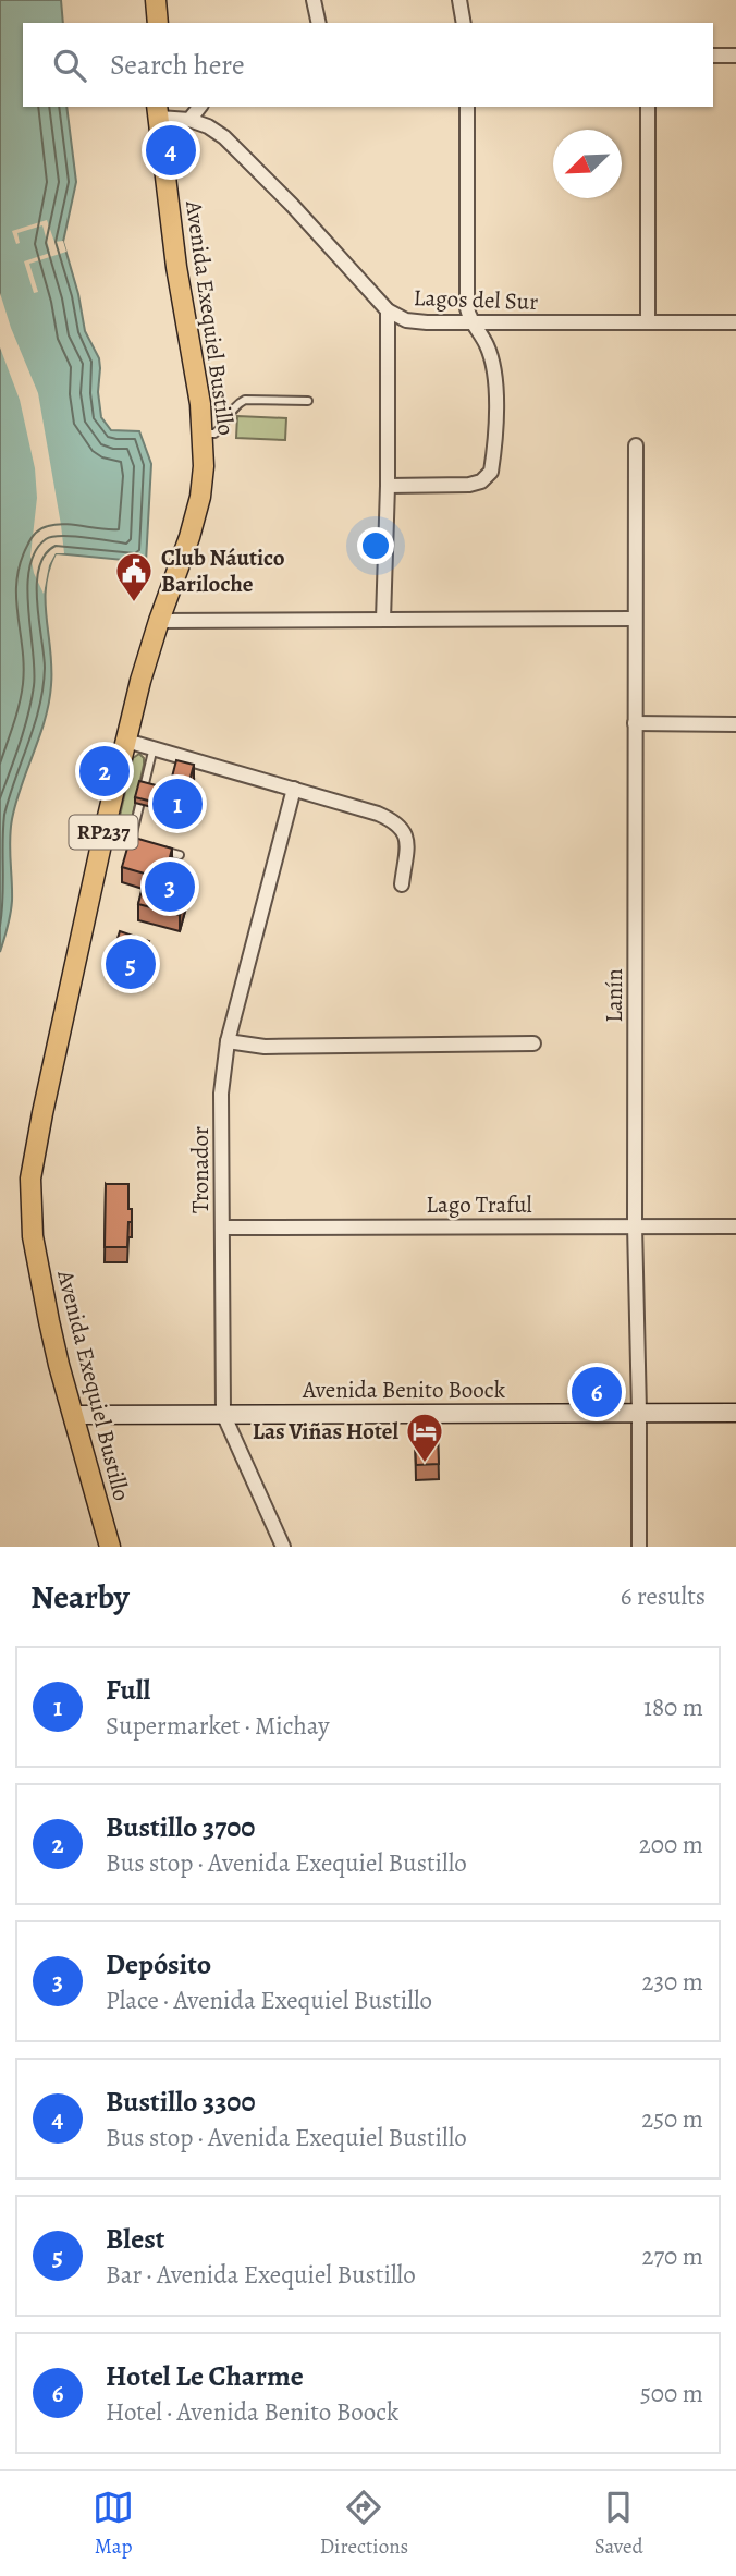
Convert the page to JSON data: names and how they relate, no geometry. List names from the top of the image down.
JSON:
{
  "streets": {
    "main road": ["Avenida Exequiel Bustillo", "RP237", "Avenida Benito Boock"],
    "street": [
      "Lagos del Sur",
      "Lanín",
      "Tronador",
      "Lago Traful"
    ]
  },
  "crossings": [
    ["Lagos del Sur", "Avenida Exequiel Bustillo"],
    ["Avenida Exequiel Bustillo", "Avenida Benito Boock"],
    ["Lanín", "Lago Traful"],
    ["Lanín", "Avenida Benito Boock"],
    ["Tronador", "Lago Traful"],
    ["Tronador", "Avenida Benito Boock"]
  ],
  "places": {
    "public building": ["Club Náutico Bariloche"],
    "hotel": ["Las Viñas Hotel"]
  },
  "north": "bottom left",
  "page": {
    "search": "Search here",
    "pins": [
      "4",
      "2",
      "1",
      "3",
      "5",
      "6"
    ],
    "heading": ["Nearby", "6 results"],
    "list": [
      {
        "mark": "1",
        "name": "Full",
        "note": "Supermarket · Michay",
        "value": "180 m"
      },
      {
        "mark": "2",
        "name": "Bustillo 3700",
        "note": "Bus stop · Avenida Exequiel Bustillo",
        "value": "200 m"
      },
      {
        "mark": "3",
        "name": "Depósito",
        "note": "Place · Avenida Exequiel Bustillo",
        "value": "230 m"
      },
      {
        "mark": "4",
        "name": "Bustillo 3300",
        "note": "Bus stop · Avenida Exequiel Bustillo",
        "value": "250 m"
      },
      {
        "mark": "5",
        "name": "Blest",
        "note": "Bar · Avenida Exequiel Bustillo",
        "value": "270 m"
      },
      {
        "mark": "6",
        "name": "Hotel Le Charme",
        "note": "Hotel · Avenida Benito Boock",
        "value": "500 m"
      }
    ],
    "nav": ["Map", "Directions", "Saved"]
  }
}
